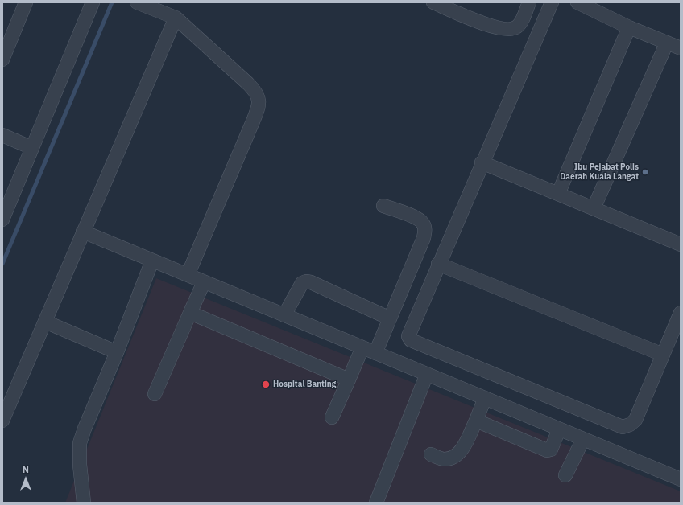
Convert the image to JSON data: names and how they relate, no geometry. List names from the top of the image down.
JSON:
{
  "places": ["Ibu Pejabat Polis Daerah Kuala Langat", "Hospital Banting"],
  "north": "top"
}
